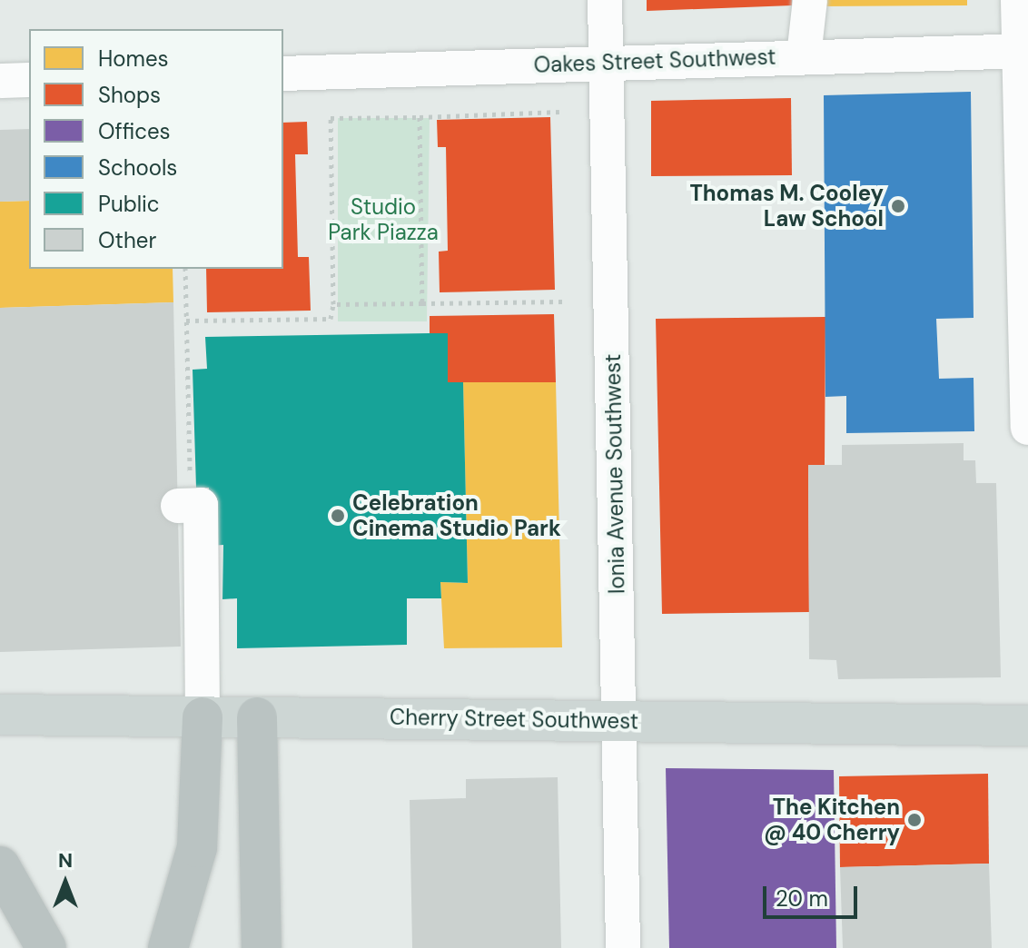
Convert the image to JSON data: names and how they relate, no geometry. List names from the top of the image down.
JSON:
{
  "streets": {
    "main road": ["Cherry Street Southwest"],
    "street": ["Oakes Street Southwest", "Ionia Avenue Southwest"]
  },
  "crossings": [
    ["Oakes Street Southwest", "Ionia Avenue Southwest"],
    ["Ionia Avenue Southwest", "Cherry Street Southwest"]
  ],
  "parks": ["Studio Park Piazza"],
  "places": ["Thomas M. Cooley Law School", "Celebration Cinema Studio Park", "The Kitchen @ 40 Cherry"],
  "legend": [
    "Homes",
    "Shops",
    "Offices",
    "Schools",
    "Public",
    "Other"
  ],
  "scale_bar": "20 m",
  "north": "top"
}
